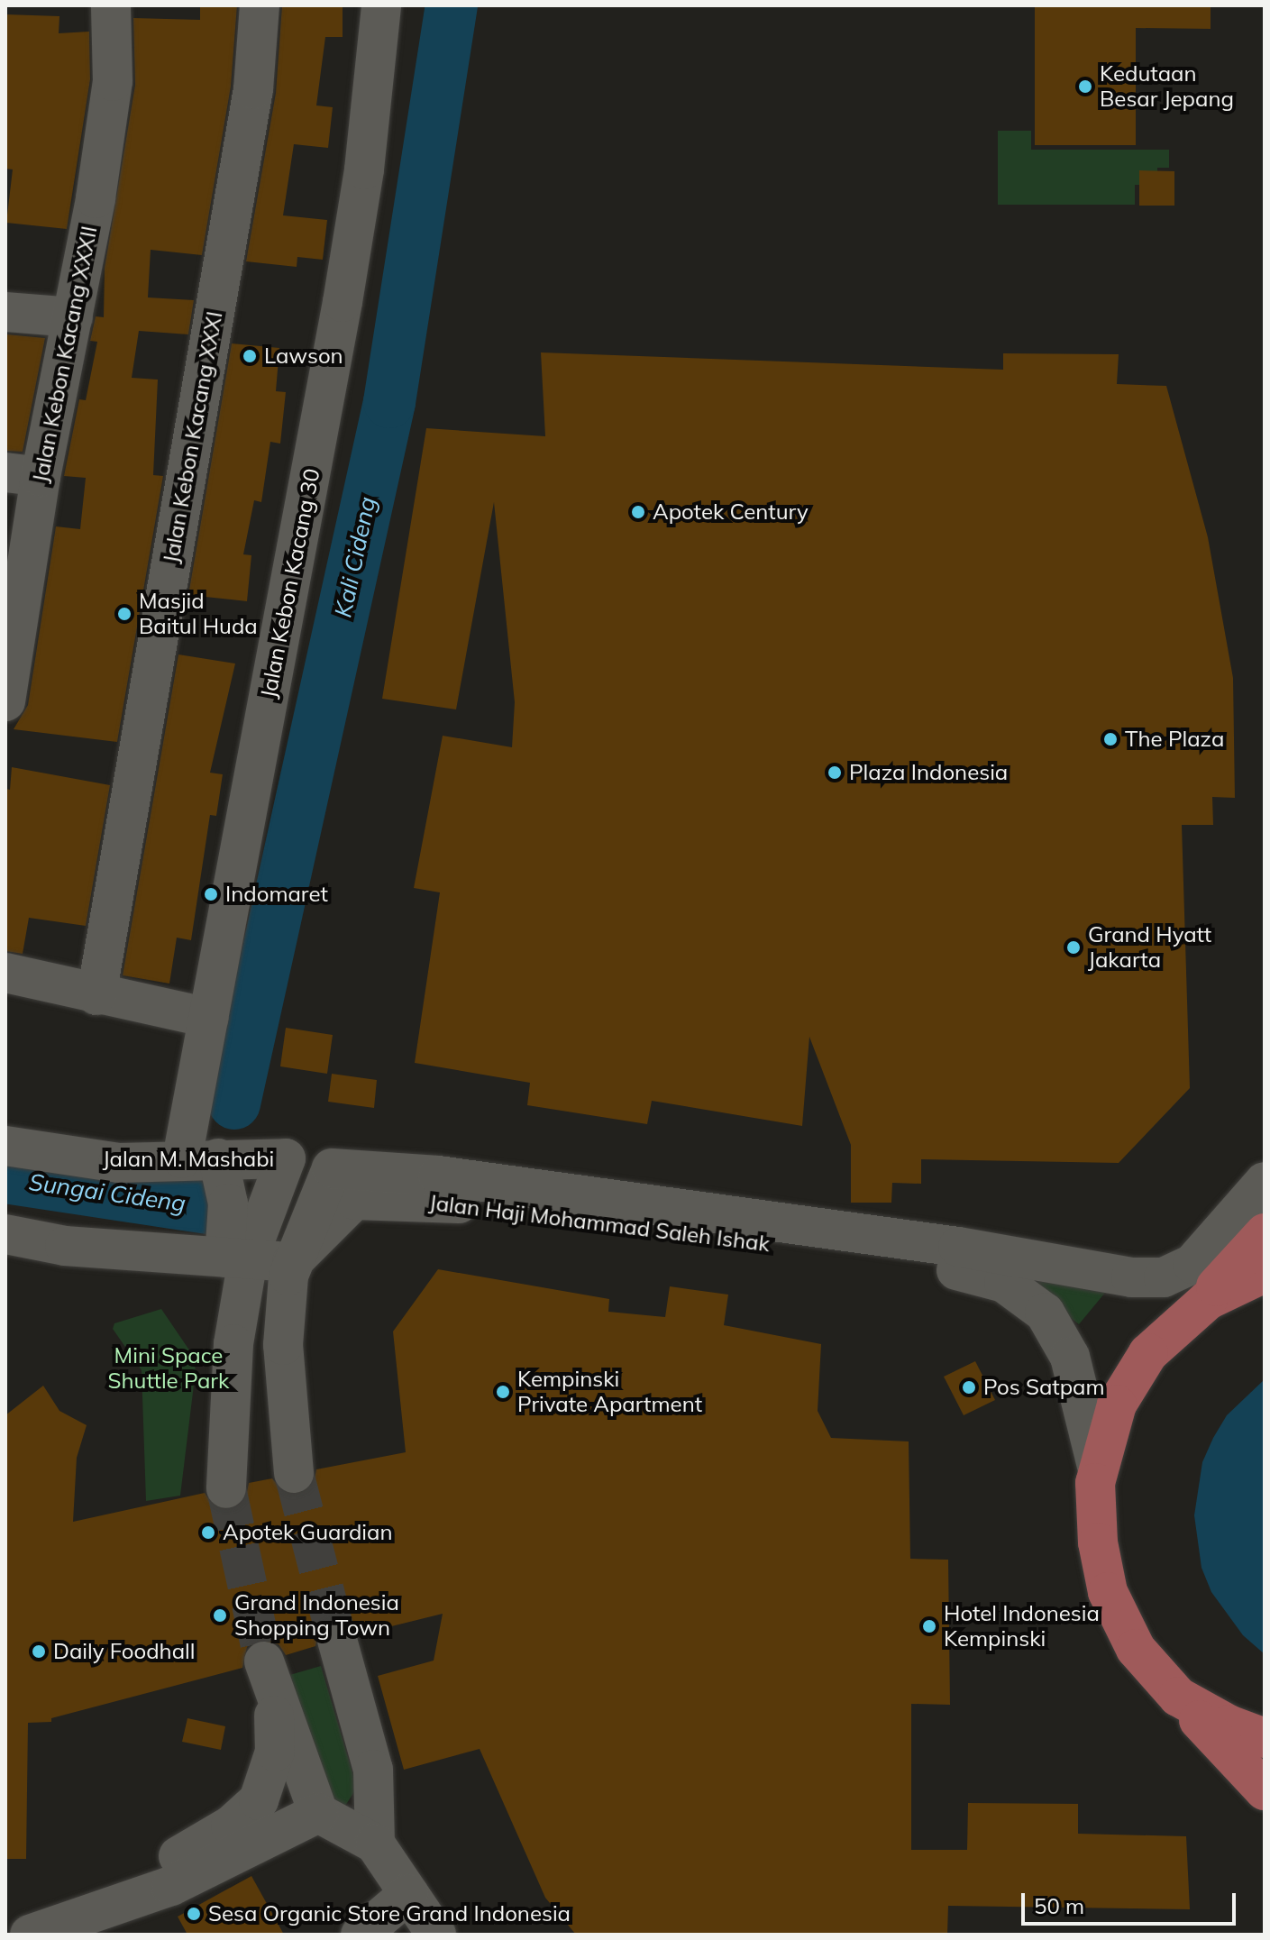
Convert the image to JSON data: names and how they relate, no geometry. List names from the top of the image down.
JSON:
{
  "streets": {
    "street": [
      "Jalan Kebon Kacang XXXII",
      "Jalan Kebon Kacang XXXI",
      "Jalan Kebon Kacang 30",
      "Jalan M. Mashabi",
      "Jalan Haji Mohammad Saleh Ishak"
    ]
  },
  "crossings": [
    ["Jalan Kebon Kacang 30", "Jalan M. Mashabi"]
  ],
  "water": ["Kali Cideng", "Sungai Cideng"],
  "parks": ["Mini Space Shuttle Park"],
  "places": [
    "Kedutaan Besar Jepang",
    "Lawson",
    "Apotek Century",
    "Masjid Baitul Huda",
    "The Plaza",
    "Plaza Indonesia",
    "Indomaret",
    "Grand Hyatt Jakarta",
    "Pos Satpam",
    "Kempinski Private Apartment",
    "Apotek Guardian",
    "Grand Indonesia Shopping Town",
    "Hotel Indonesia Kempinski",
    "Daily Foodhall",
    "Sesa Organic Store Grand Indonesia"
  ],
  "scale_bar": "50 m"
}
